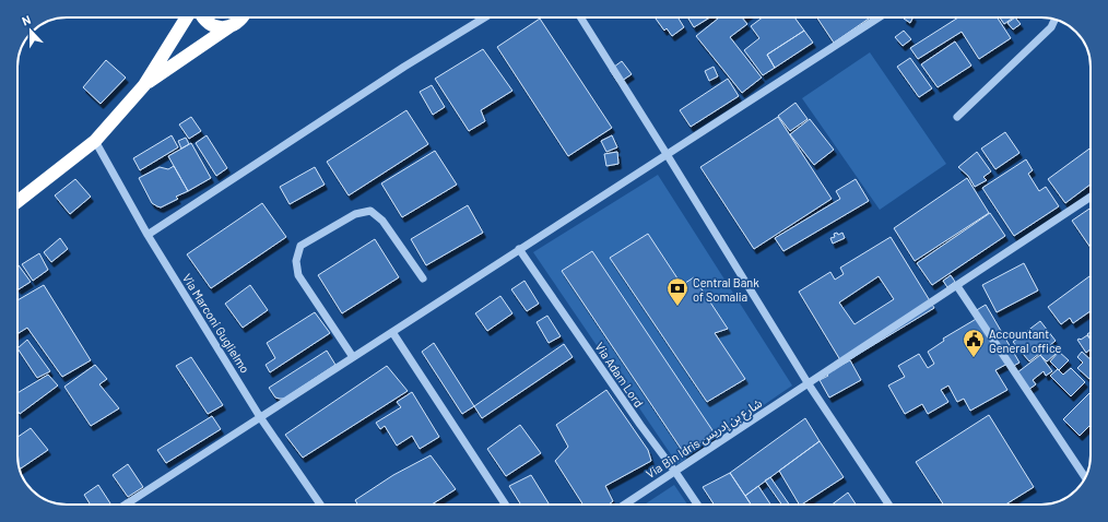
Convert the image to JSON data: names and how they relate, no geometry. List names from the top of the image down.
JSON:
{
  "streets": {
    "street": ["Via Marconi Guglielmo", "Via Adam Lord", "Via Bin Idris شارع بن إدريس"]
  },
  "crossings": [
    ["Via Adam Lord", "Via Bin Idris شارع بن إدريس"]
  ],
  "places": {
    "bank": ["Central Bank of Somalia"],
    "public building": ["Accountant General office"]
  },
  "north": "top"
}
